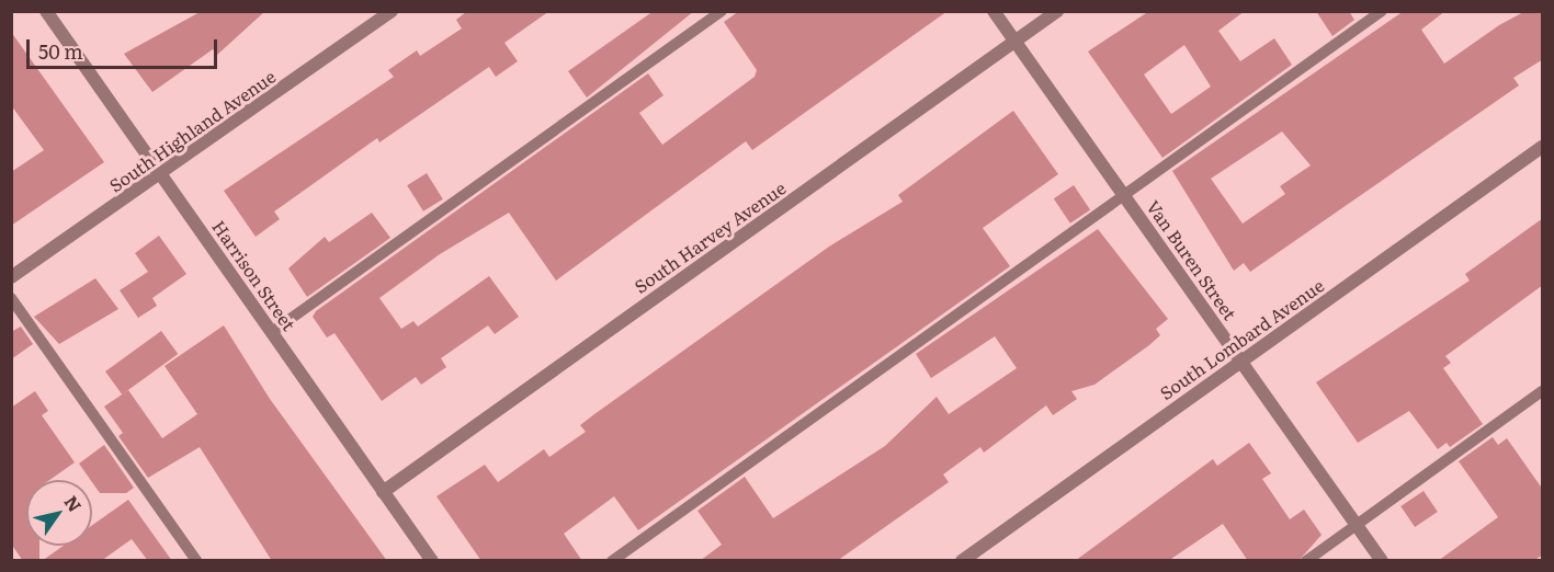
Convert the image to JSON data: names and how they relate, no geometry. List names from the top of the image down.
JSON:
{
  "streets": {
    "street": [
      "South Highland Avenue",
      "South Harvey Avenue",
      "Van Buren Street",
      "Harrison Street",
      "South Lombard Avenue"
    ]
  },
  "crossings": [
    ["South Highland Avenue", "Harrison Street"],
    ["South Harvey Avenue", "Van Buren Street"],
    ["South Harvey Avenue", "Harrison Street"],
    ["Van Buren Street", "South Lombard Avenue"]
  ],
  "scale_bar": "50 m",
  "north": "top right"
}
